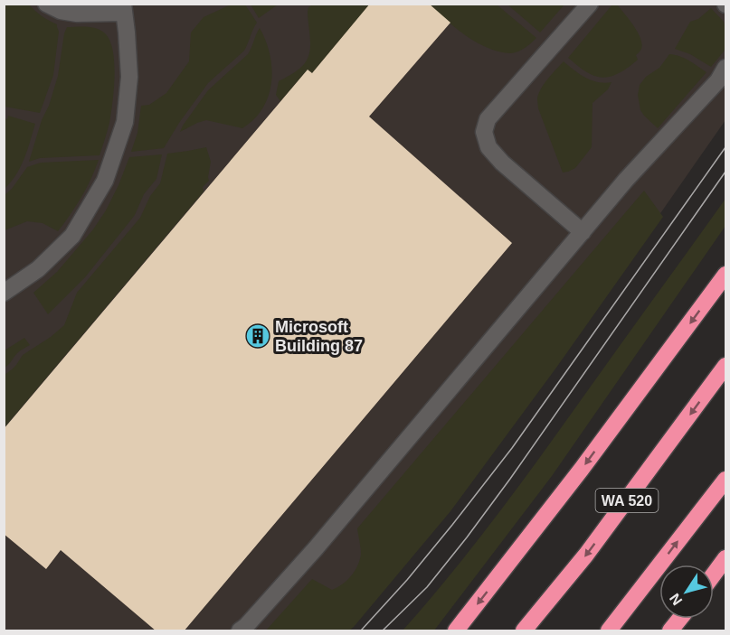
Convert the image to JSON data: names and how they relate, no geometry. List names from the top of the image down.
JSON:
{
  "streets": {
    "highway": ["WA 520"]
  },
  "places": {
    "building": ["Microsoft Building 87"]
  },
  "north": "bottom left"
}
